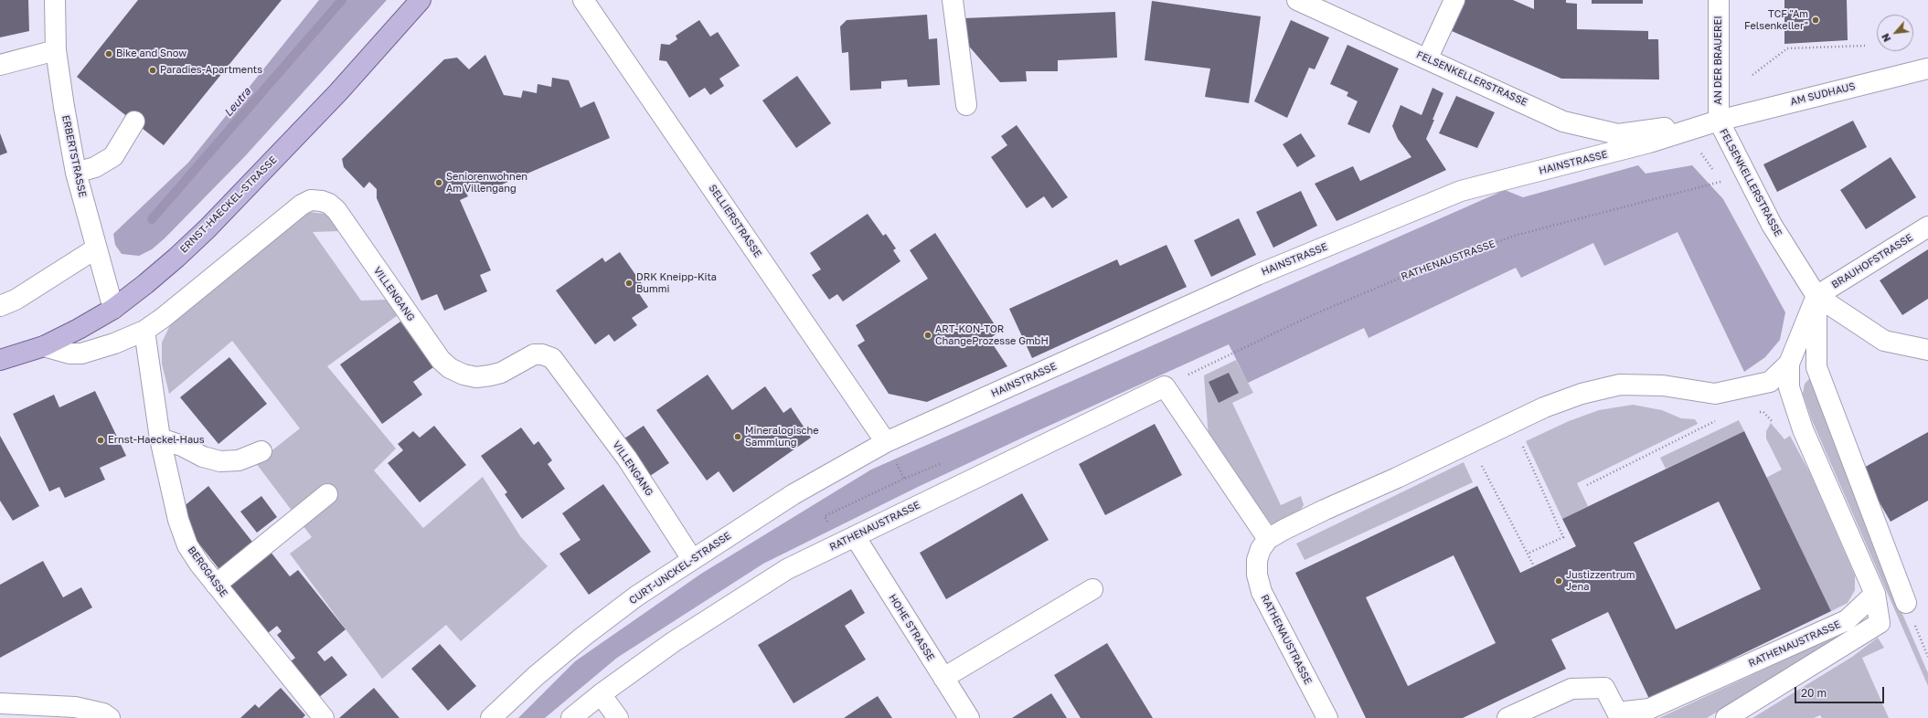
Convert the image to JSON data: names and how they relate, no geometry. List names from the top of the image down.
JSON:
{
  "streets": {
    "main road": ["ERNST-HAECKEL-STRASSE"],
    "street": [
      "AN DER BRAUEREI",
      "FELSENKELLERSTRASSE",
      "AM SUDHAUS",
      "ERBERTSTRASSE",
      "HAINSTRASSE",
      "SELLIERSTRASSE",
      "RATHENAUSTRASSE",
      "BRAUHOFSTRASSE",
      "VILLENGANG",
      "CURT-UNCKEL-STRASSE",
      "BERGGASSE",
      "HOHE STRASSE"
    ]
  },
  "crossings": [
    ["AN DER BRAUEREI", "FELSENKELLERSTRASSE"],
    ["AN DER BRAUEREI", "AM SUDHAUS"],
    ["AN DER BRAUEREI", "HAINSTRASSE"],
    ["FELSENKELLERSTRASSE", "AM SUDHAUS"],
    ["FELSENKELLERSTRASSE", "HAINSTRASSE"],
    ["FELSENKELLERSTRASSE", "RATHENAUSTRASSE"],
    ["FELSENKELLERSTRASSE", "BRAUHOFSTRASSE"],
    ["AM SUDHAUS", "HAINSTRASSE"],
    ["ERBERTSTRASSE", "ERNST-HAECKEL-STRASSE"],
    ["HAINSTRASSE", "SELLIERSTRASSE"],
    ["HAINSTRASSE", "CURT-UNCKEL-STRASSE"],
    ["ERNST-HAECKEL-STRASSE", "VILLENGANG"],
    ["SELLIERSTRASSE", "CURT-UNCKEL-STRASSE"],
    ["RATHENAUSTRASSE", "BRAUHOFSTRASSE"],
    ["RATHENAUSTRASSE", "HOHE STRASSE"],
    ["VILLENGANG", "CURT-UNCKEL-STRASSE"],
    ["VILLENGANG", "BERGGASSE"]
  ],
  "water": ["Leutra"],
  "places": [
    "TCF \"Am Felsenkeller\"",
    "Bike and Snow",
    "Paradies-Apartments",
    "Seniorenwohnen Am Villengang",
    "DRK Kneipp-Kita Bummi",
    "ART-KON-TOR ChangeProzesse GmbH",
    "Mineralogische Sammlung",
    "Ernst-Haeckel-Haus",
    "Justizzentrum Jena"
  ],
  "scale_bar": "20 m",
  "north": "bottom left"
}
